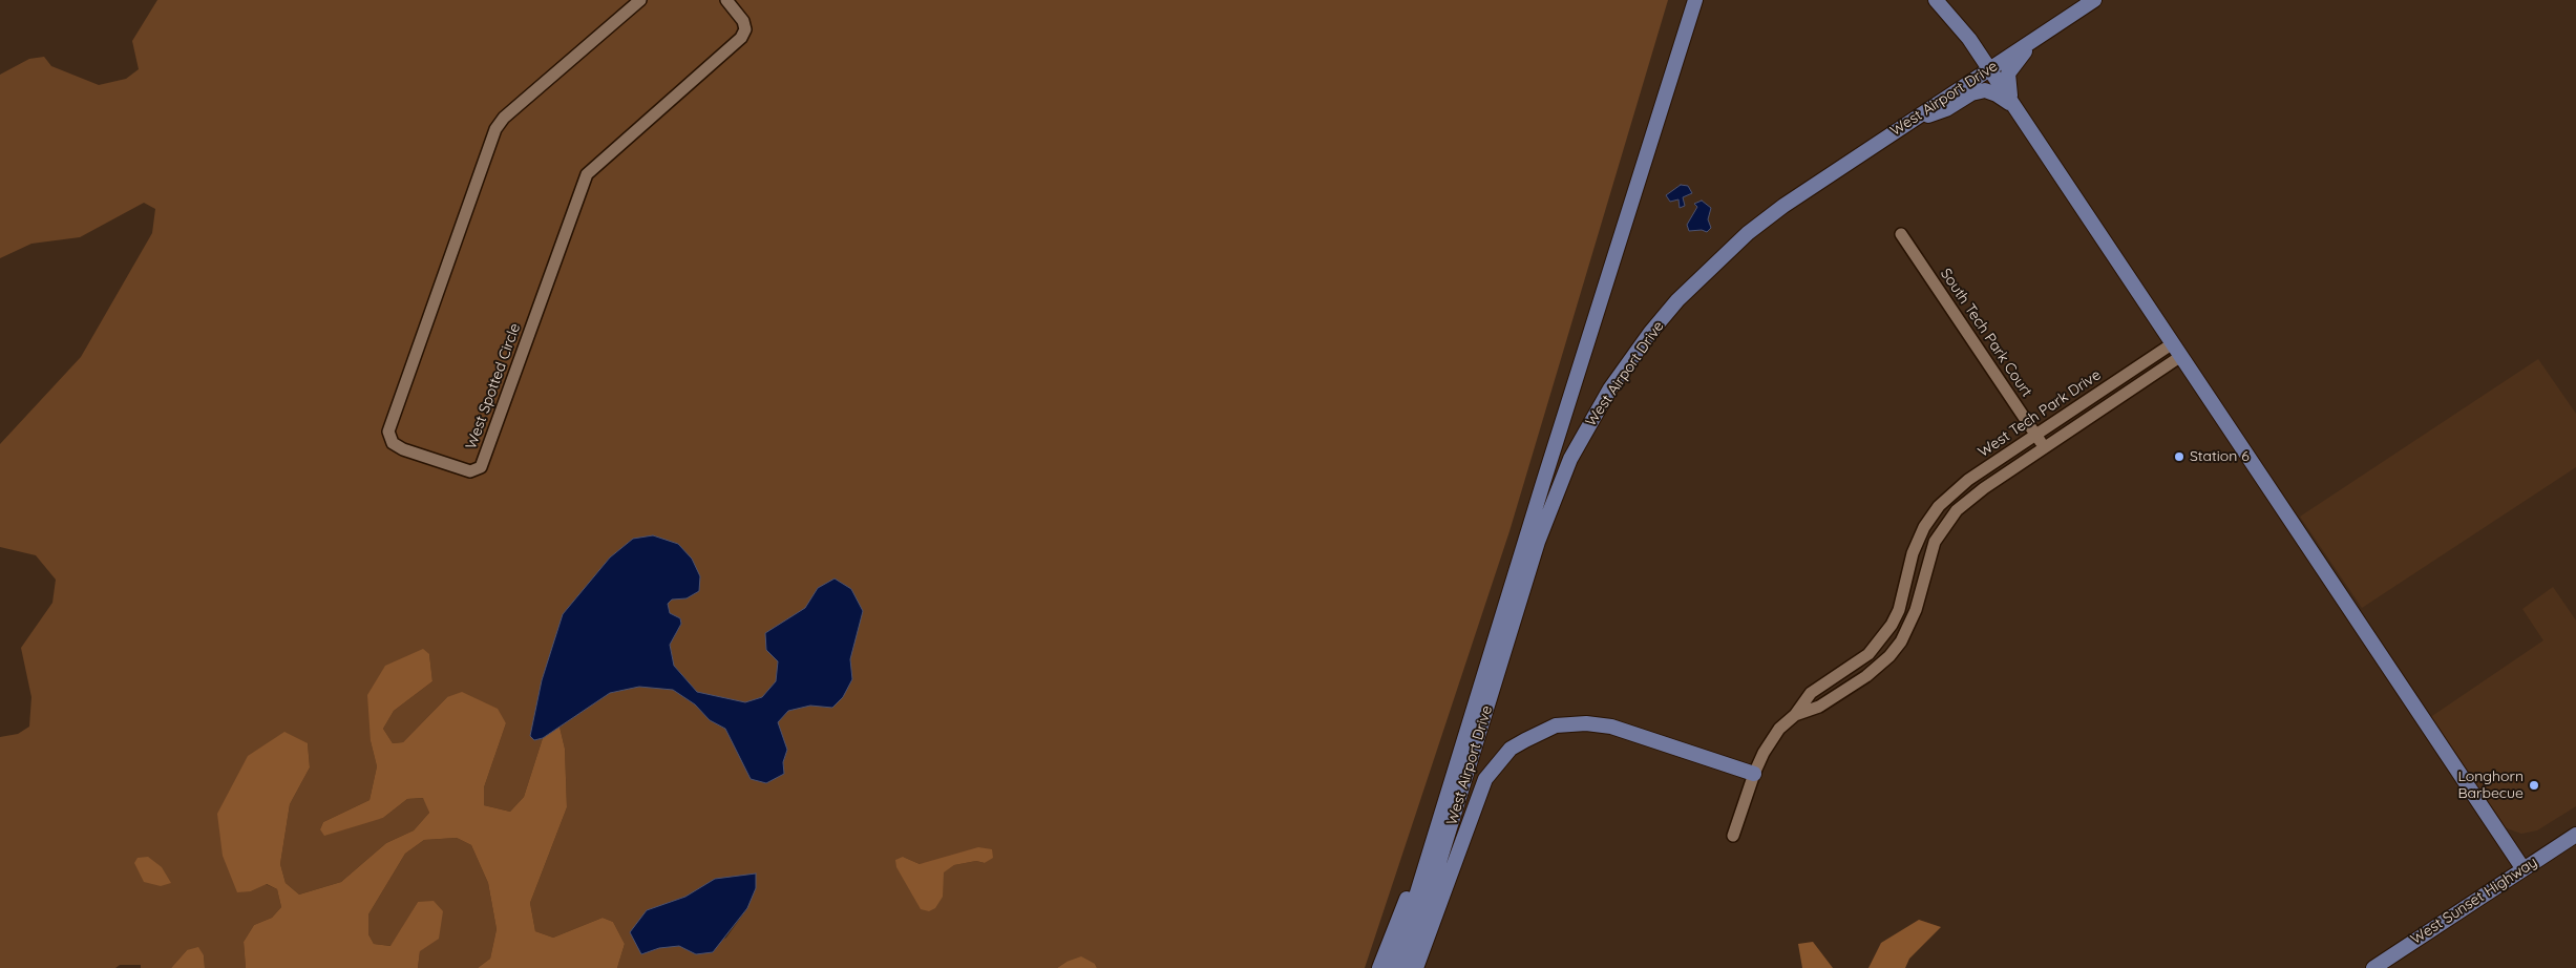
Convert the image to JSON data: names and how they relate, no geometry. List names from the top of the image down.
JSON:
{
  "streets": {
    "main road": ["West Airport Drive", "West Sunset Highway"],
    "street": ["South Tech Park Court", "West Spotted Circle", "West Tech Park Drive"]
  },
  "crossings": [
    ["South Tech Park Court", "West Tech Park Drive"]
  ],
  "places": ["Station 6", "Longhorn Barbecue"]
}
